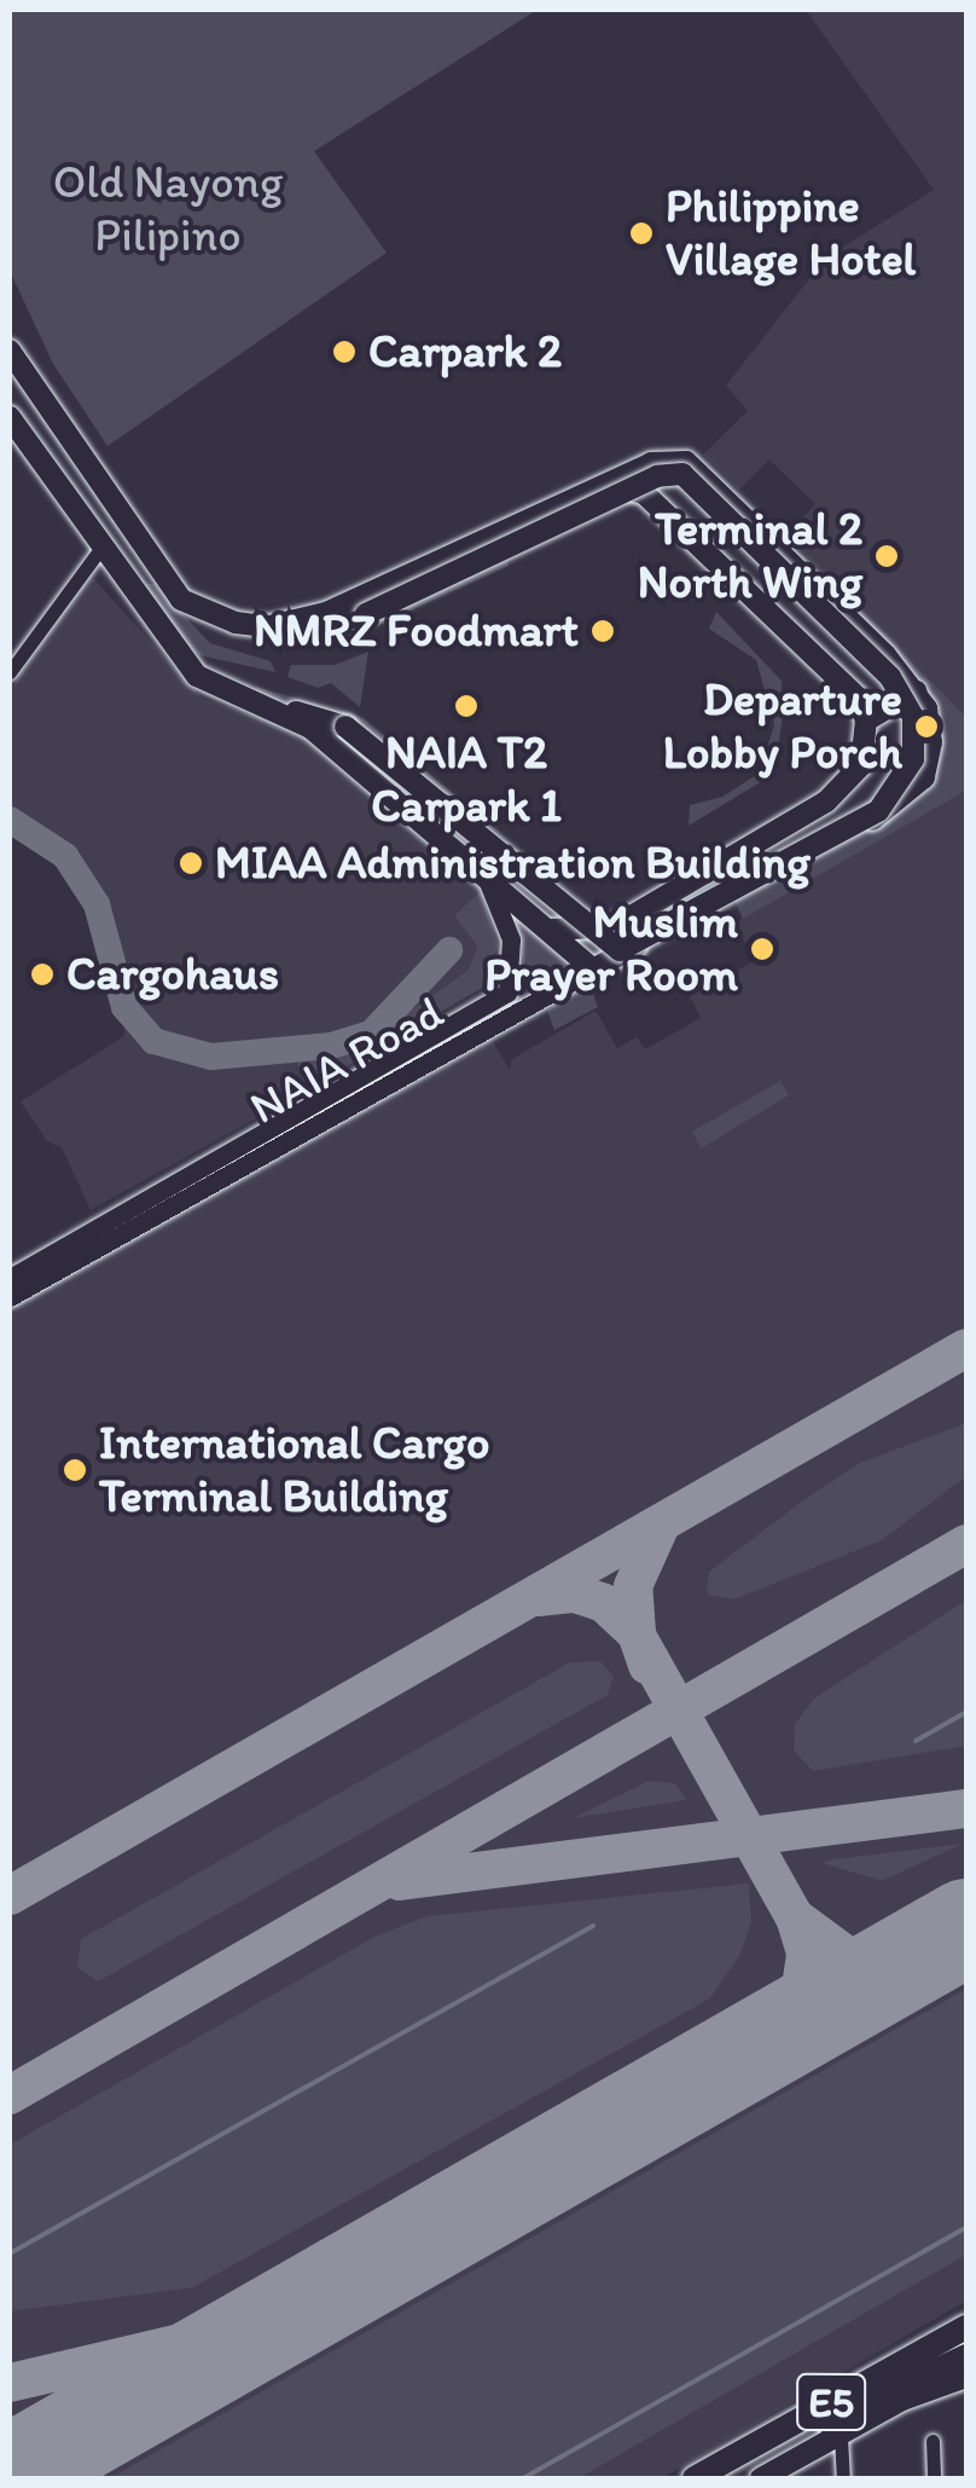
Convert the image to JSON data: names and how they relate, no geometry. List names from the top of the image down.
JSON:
{
  "streets": {
    "highway": ["E5"],
    "main road": ["NAIA Road"]
  },
  "parks": ["Old Nayong Pilipino"],
  "places": [
    "Philippine Village Hotel",
    "Carpark 2",
    "Terminal 2 North Wing",
    "NMRZ Foodmart",
    "NAIA T2 Carpark 1",
    "Departure Lobby Porch",
    "MIAA Administration Building",
    "Muslim Prayer Room",
    "Cargohaus",
    "International Cargo Terminal Building"
  ]
}
